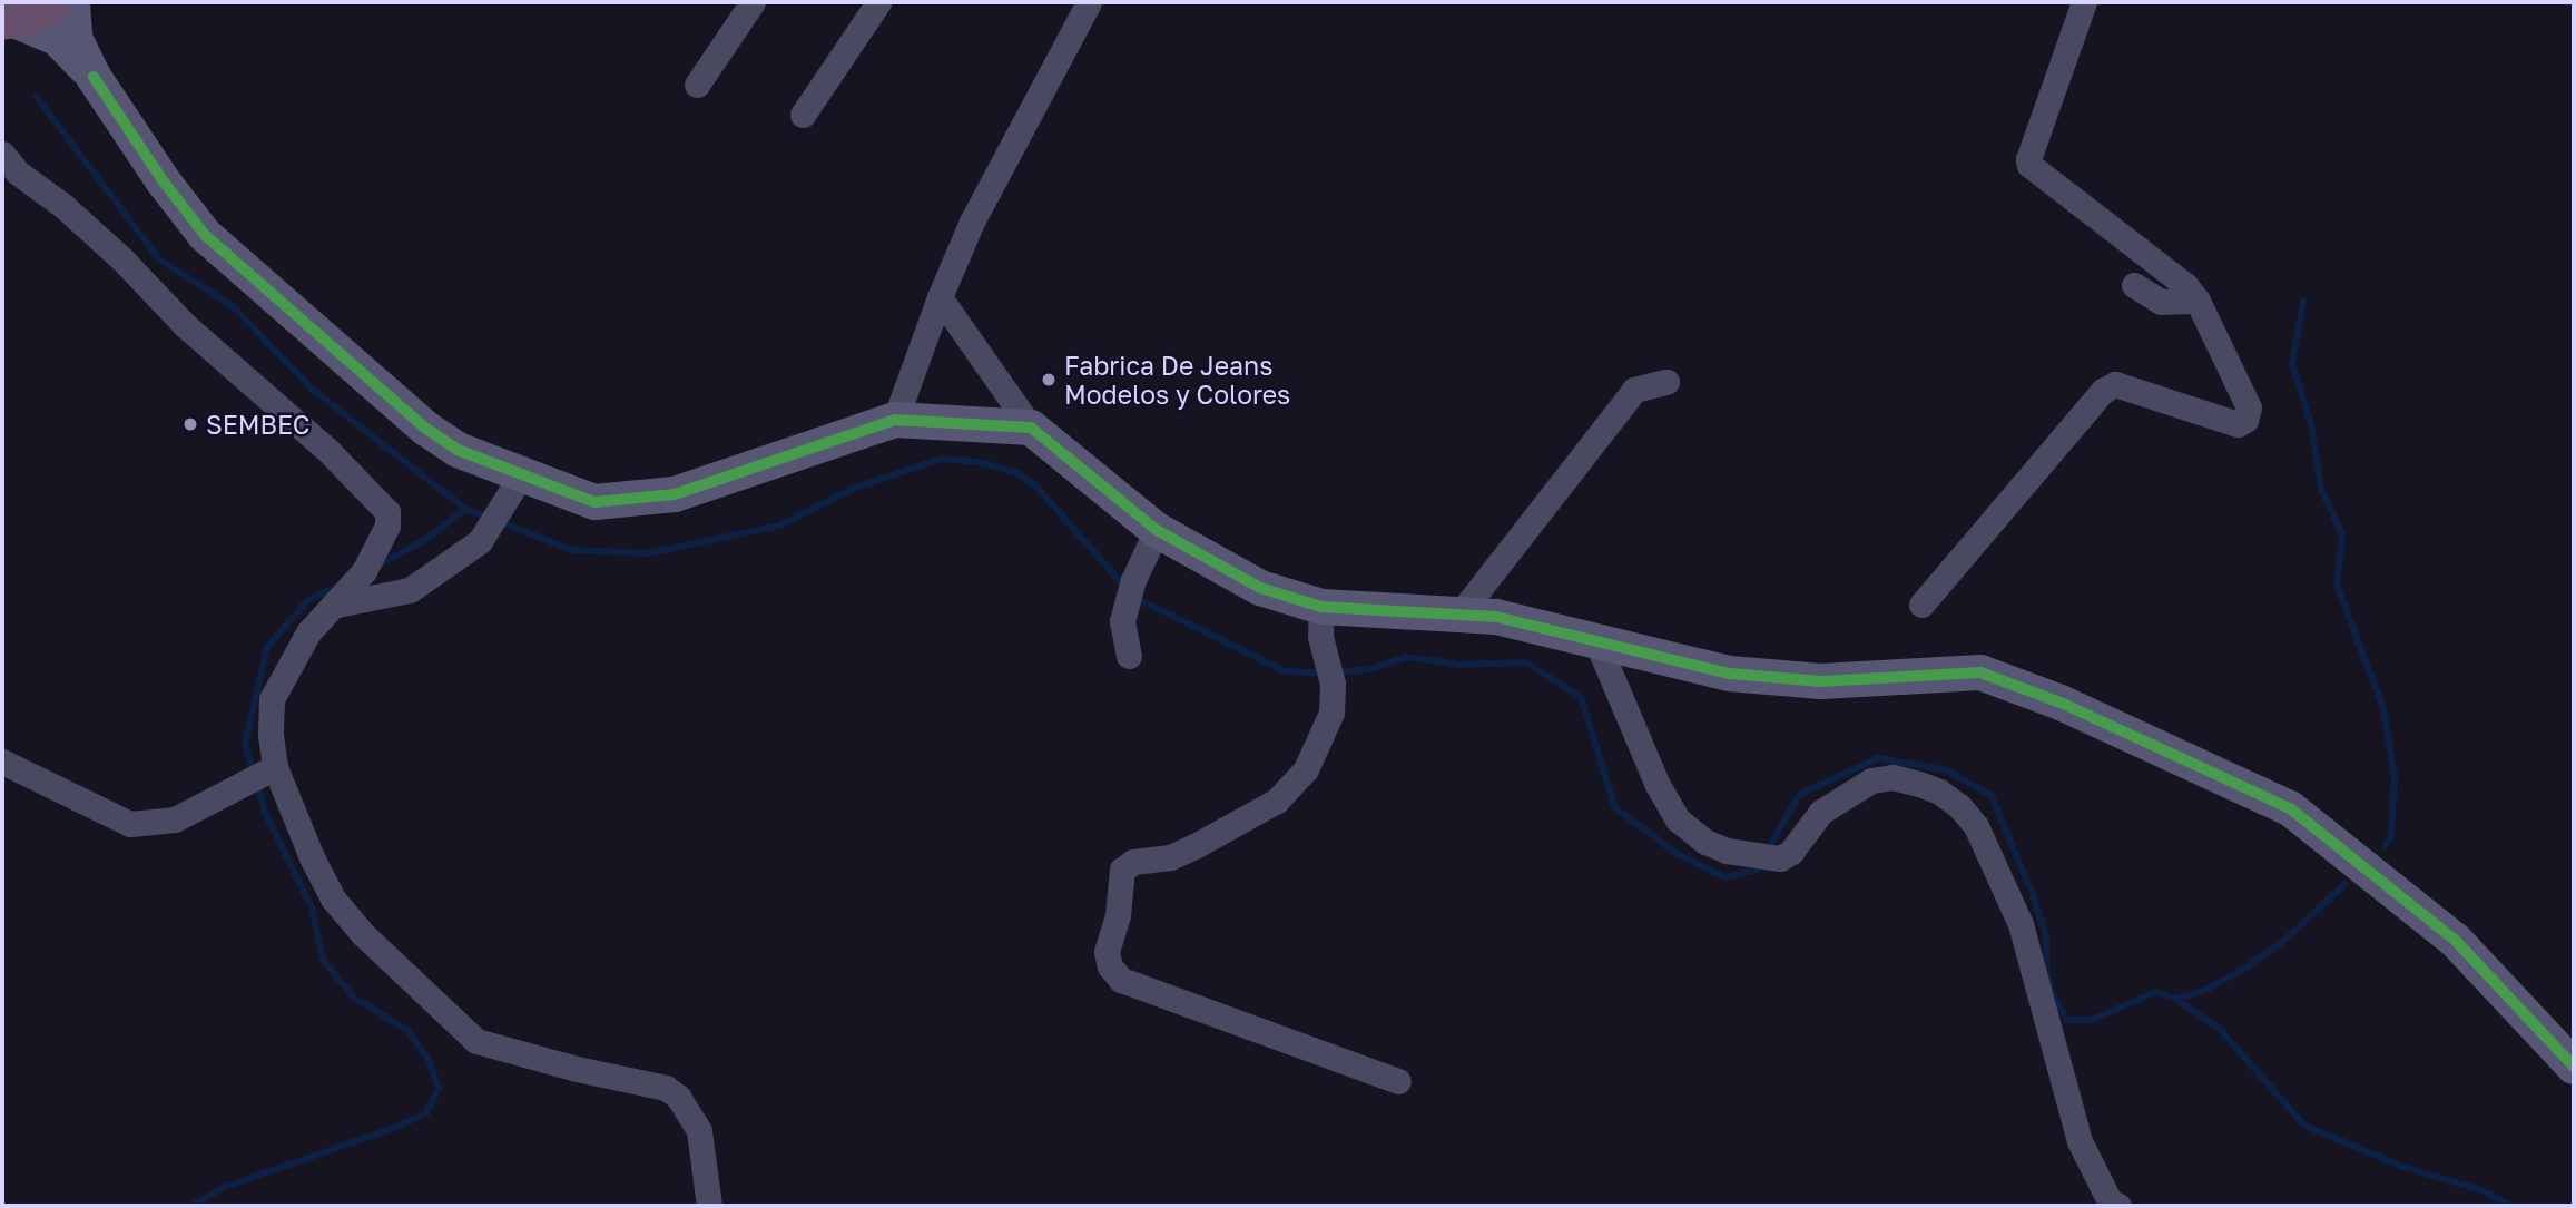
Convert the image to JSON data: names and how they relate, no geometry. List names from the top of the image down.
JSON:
{
  "places": ["Fabrica De Jeans Modelos y Colores", "SEMBEC"]
}
